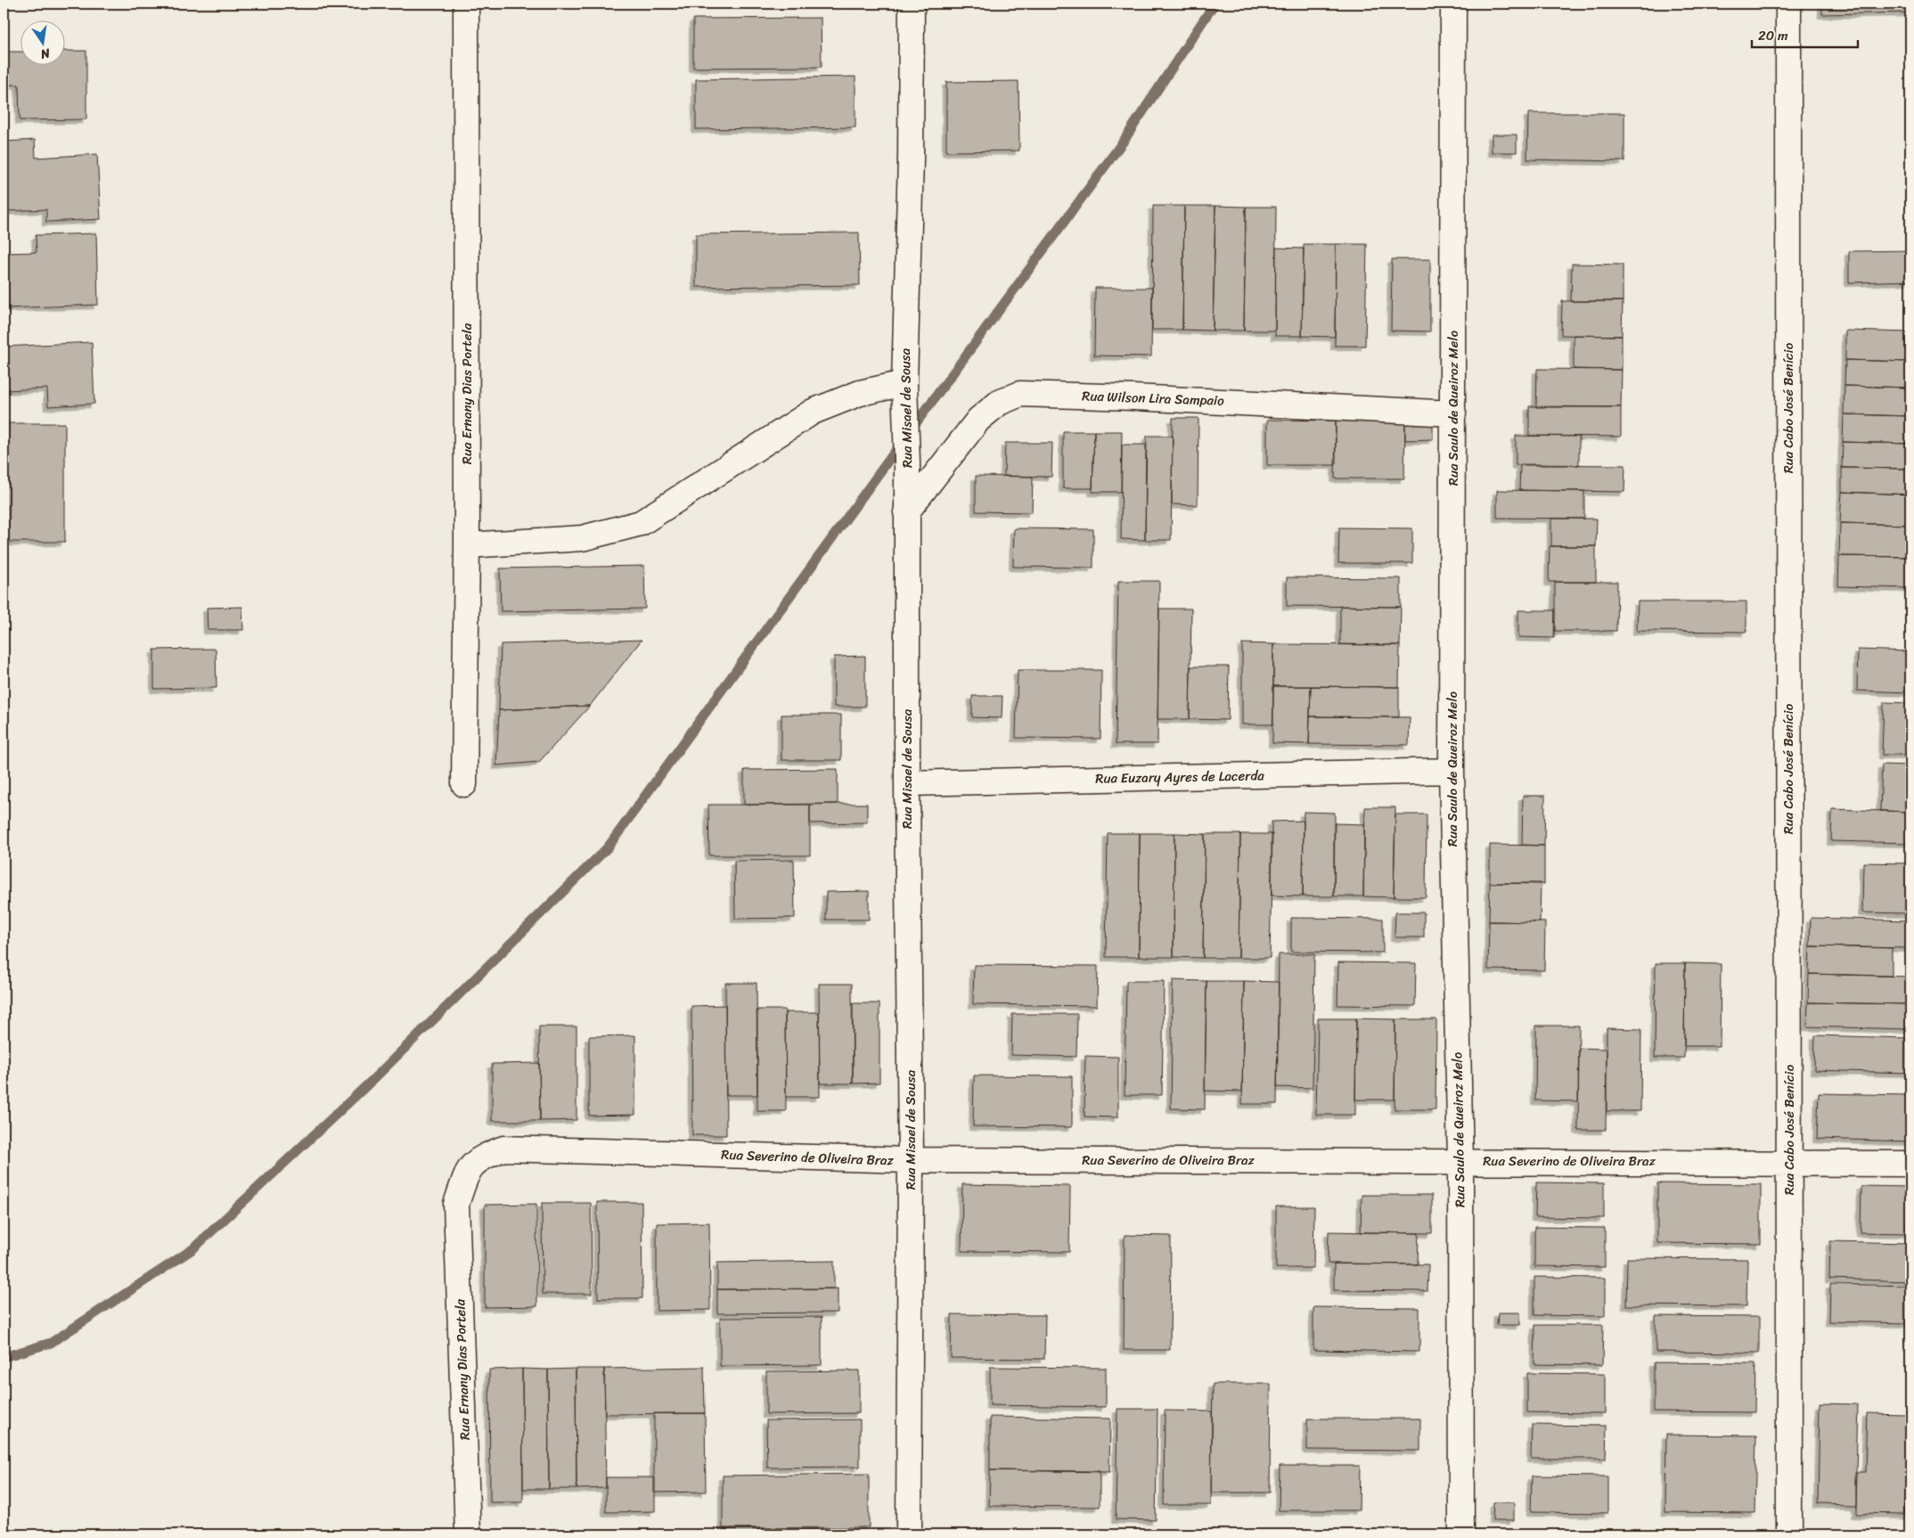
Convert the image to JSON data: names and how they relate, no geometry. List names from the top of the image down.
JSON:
{
  "streets": {
    "street": [
      "Rua Ernany Dias Portela",
      "Rua Wilson Lira Sampaio",
      "Rua Misael de Sousa",
      "Rua Saulo de Queiroz Melo",
      "Rua Cabo José Benício",
      "Rua Euzary Ayres de Lacerda",
      "Rua Severino de Oliveira Braz"
    ]
  },
  "crossings": [
    ["Rua Ernany Dias Portela", "Rua Severino de Oliveira Braz"],
    ["Rua Wilson Lira Sampaio", "Rua Misael de Sousa"],
    ["Rua Wilson Lira Sampaio", "Rua Saulo de Queiroz Melo"],
    ["Rua Misael de Sousa", "Rua Euzary Ayres de Lacerda"],
    ["Rua Misael de Sousa", "Rua Severino de Oliveira Braz"],
    ["Rua Saulo de Queiroz Melo", "Rua Euzary Ayres de Lacerda"],
    ["Rua Saulo de Queiroz Melo", "Rua Severino de Oliveira Braz"],
    ["Rua Cabo José Benício", "Rua Severino de Oliveira Braz"]
  ],
  "scale_bar": "20 m",
  "north": "bottom"
}
